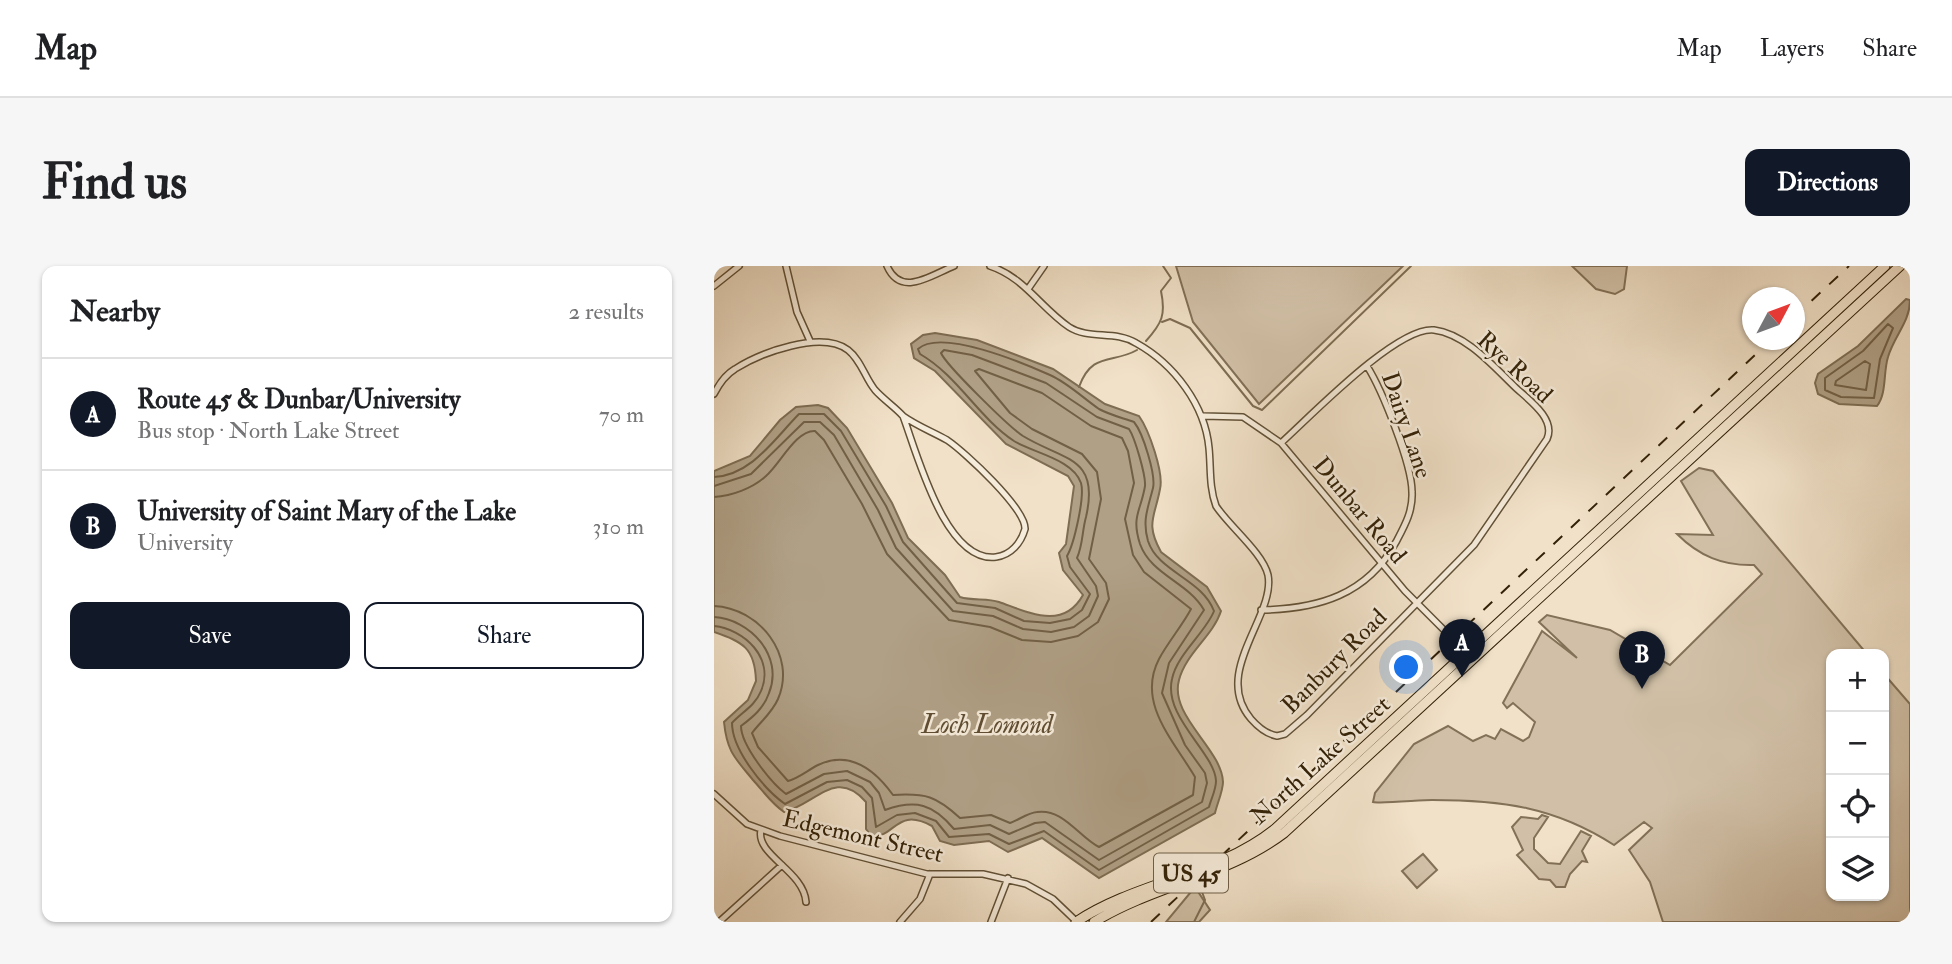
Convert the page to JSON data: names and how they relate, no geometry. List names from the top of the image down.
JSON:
{
  "streets": {
    "main road": ["North Lake Street", "US 45"],
    "street": [
      "Rye Road",
      "Dairy Lane",
      "Dunbar Road",
      "Banbury Road",
      "Edgemont Street"
    ]
  },
  "crossings": [
    ["Rye Road", "Dairy Lane"],
    ["Rye Road", "Banbury Road"],
    ["Dairy Lane", "Dunbar Road"],
    ["Dairy Lane", "Banbury Road"],
    ["Dunbar Road", "Banbury Road"],
    ["Dunbar Road", "North Lake Street"],
    ["North Lake Street", "Edgemont Street"],
    ["North Lake Street", "US 45"]
  ],
  "water": ["Loch Lomond"],
  "north": "top right",
  "page": {
    "header": "Map",
    "nav": ["Map", "Layers", "Share"],
    "buttons": [
      "Directions",
      ["Save", "Share"]
    ],
    "title": "Find us",
    "heading": ["Nearby", "2 results"],
    "list": [
      {
        "mark": "A",
        "name": "Route 45 & Dunbar/University",
        "note": "Bus stop · North Lake Street",
        "value": "70 m"
      },
      {
        "mark": "B",
        "name": "University of Saint Mary of the Lake",
        "note": "University",
        "value": "310 m"
      }
    ],
    "pins": ["A", "B"],
    "map_buttons": ["+", "−"]
  }
}
